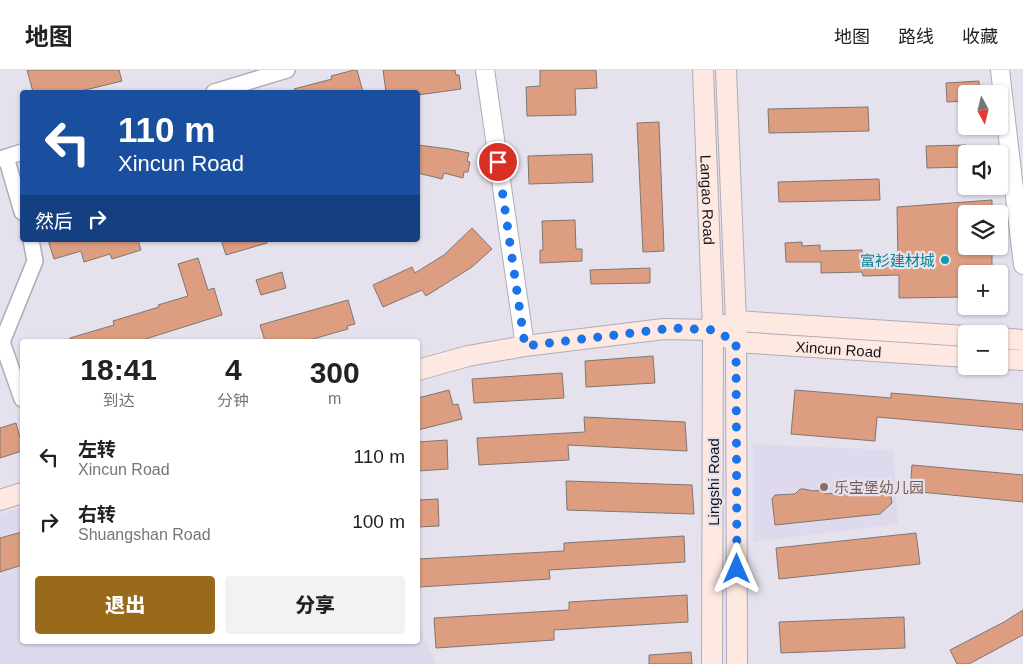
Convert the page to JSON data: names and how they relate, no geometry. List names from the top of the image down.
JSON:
{
  "streets": {
    "main road": ["Langao Road", "Xincun Road", "Lingshi Road"]
  },
  "crossings": [
    ["Langao Road", "Xincun Road"],
    ["Langao Road", "Lingshi Road"],
    ["Xincun Road", "Lingshi Road"]
  ],
  "places": ["富衫建材城", "乐宝堡幼儿园"],
  "north": "bottom",
  "page": {
    "header": "地图",
    "nav": ["地图", "路线", "收藏"],
    "map_buttons": ["+", "−"],
    "turn": ["110 m", "Xincun Road"],
    "then": "然后",
    "eta": [
      "18:41",
      "到达",
      "4",
      "分钟",
      "300",
      "m"
    ],
    "list": [
      {
        "name": "左转",
        "note": "Xincun Road",
        "value": "110 m"
      },
      {
        "name": "右转",
        "note": "Shuangshan Road",
        "value": "100 m"
      }
    ],
    "buttons": ["退出", "分享"]
  }
}
